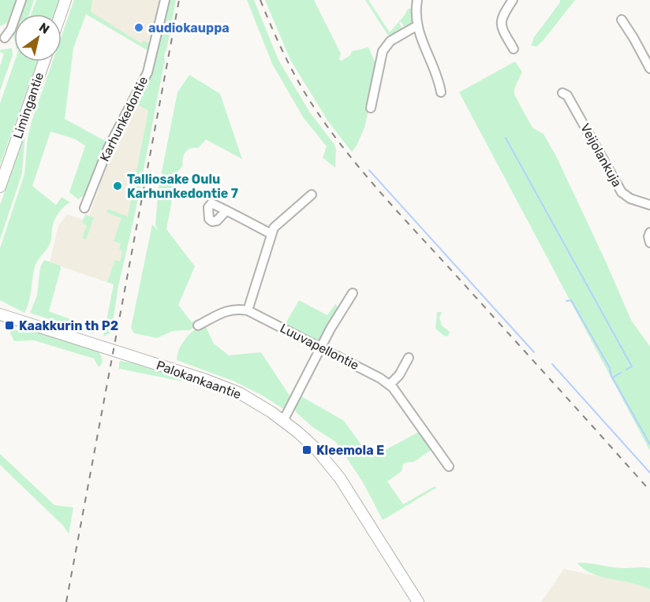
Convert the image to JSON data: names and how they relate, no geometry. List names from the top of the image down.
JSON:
{
  "streets": {
    "main road": ["Limingantie", "Palokankaantie"],
    "street": ["Karhunkedontie", "Veijolankuja", "Luuvapellontie"]
  },
  "places": {
    "other": ["audiokauppa", "Talliosake Oulu Karhunkedontie 7"],
    "transit": ["Kaakkurin th P2", "Kleemola E"]
  },
  "north": "top right"
}
